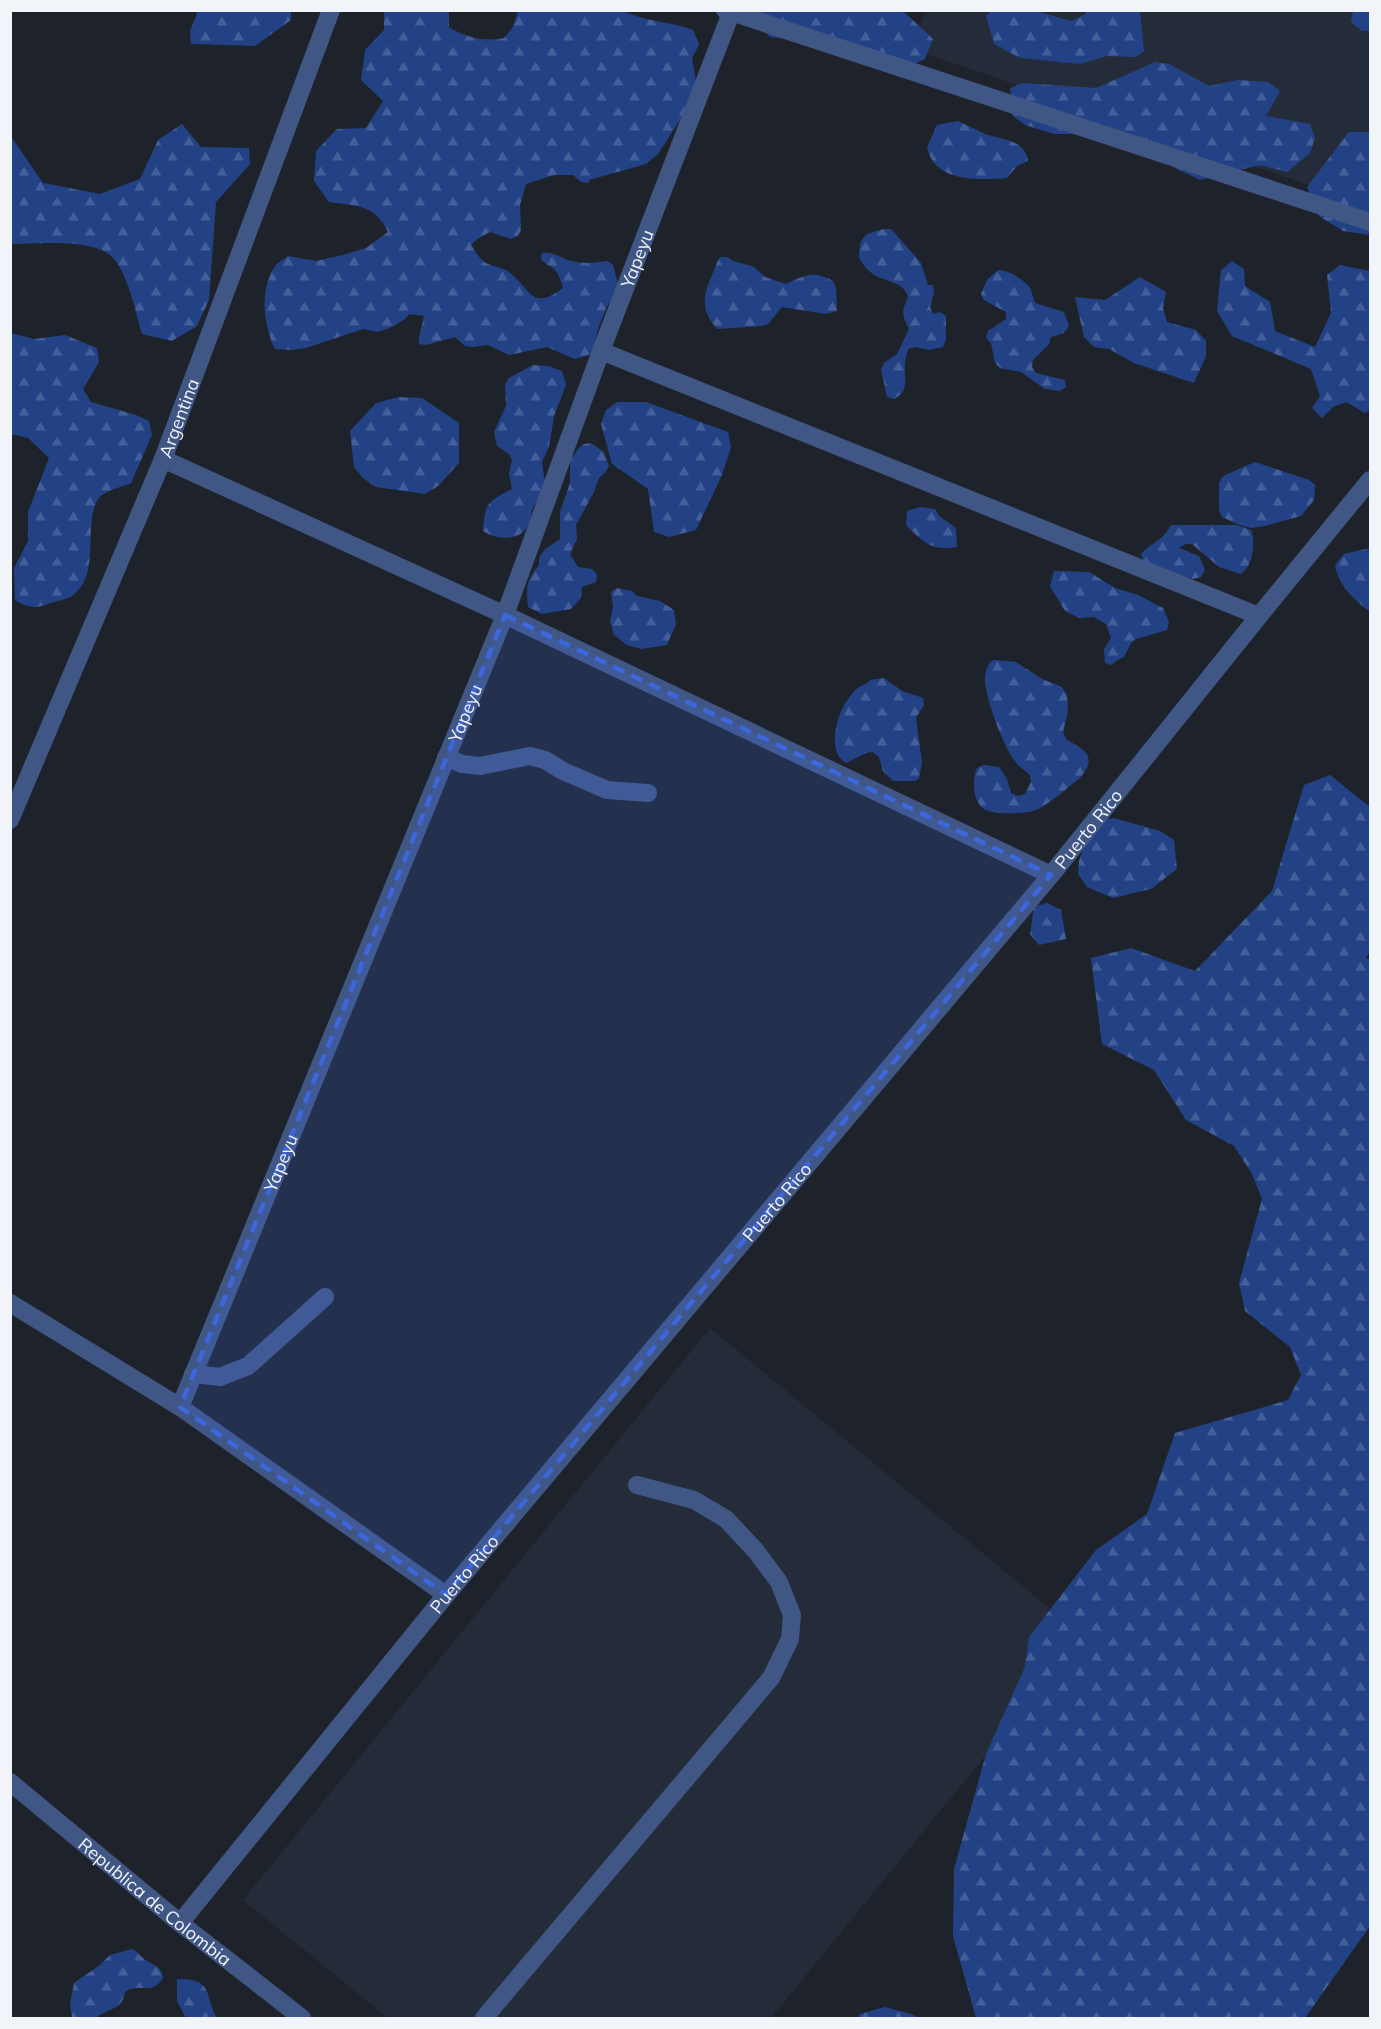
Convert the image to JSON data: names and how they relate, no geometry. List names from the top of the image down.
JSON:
{
  "streets": {
    "street": [
      "Yapeyu",
      "Argentina",
      "Puerto Rico",
      "Republica de Colombia"
    ]
  },
  "crossings": [
    ["Puerto Rico", "Republica de Colombia"]
  ]
}
